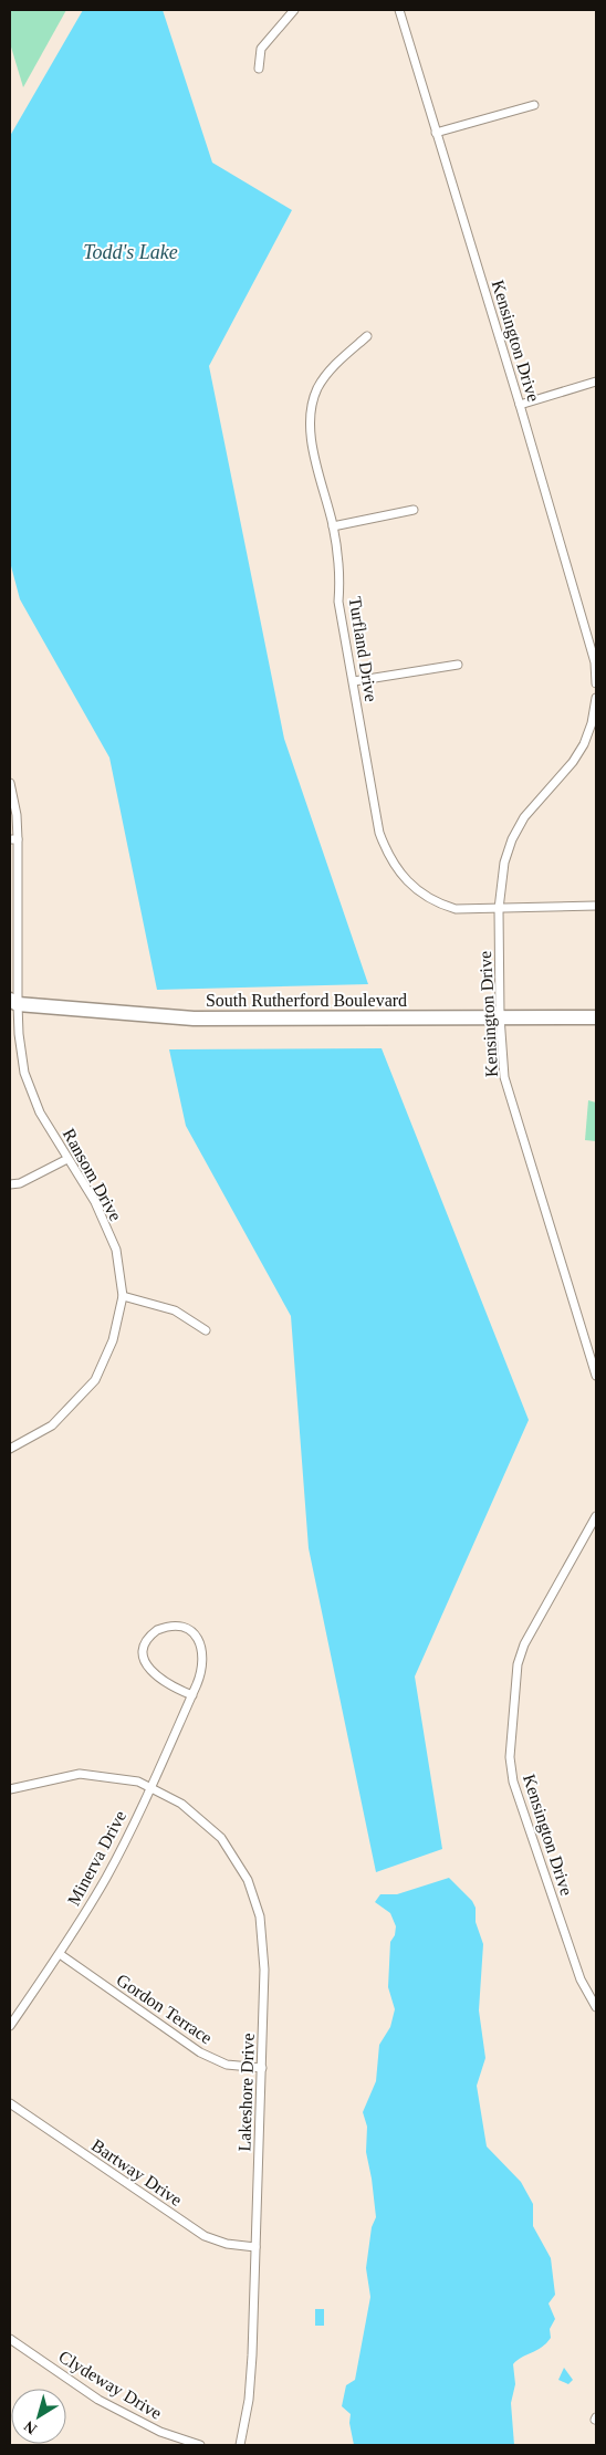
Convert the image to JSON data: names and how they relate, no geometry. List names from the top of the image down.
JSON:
{
  "streets": {
    "highway": ["South Rutherford Boulevard"],
    "street": [
      "Kensington Drive",
      "Turfland Drive",
      "Ransom Drive",
      "Minerva Drive",
      "Gordon Terrace",
      "Lakeshore Drive",
      "Bartway Drive",
      "Clydeway Drive"
    ]
  },
  "crossings": [
    ["Kensington Drive", "Turfland Drive"],
    ["Kensington Drive", "South Rutherford Boulevard"],
    ["South Rutherford Boulevard", "Ransom Drive"],
    ["Minerva Drive", "Gordon Terrace"],
    ["Minerva Drive", "Lakeshore Drive"],
    ["Gordon Terrace", "Lakeshore Drive"],
    ["Lakeshore Drive", "Bartway Drive"]
  ],
  "water": ["Todd's Lake"],
  "north": "bottom left"
}
